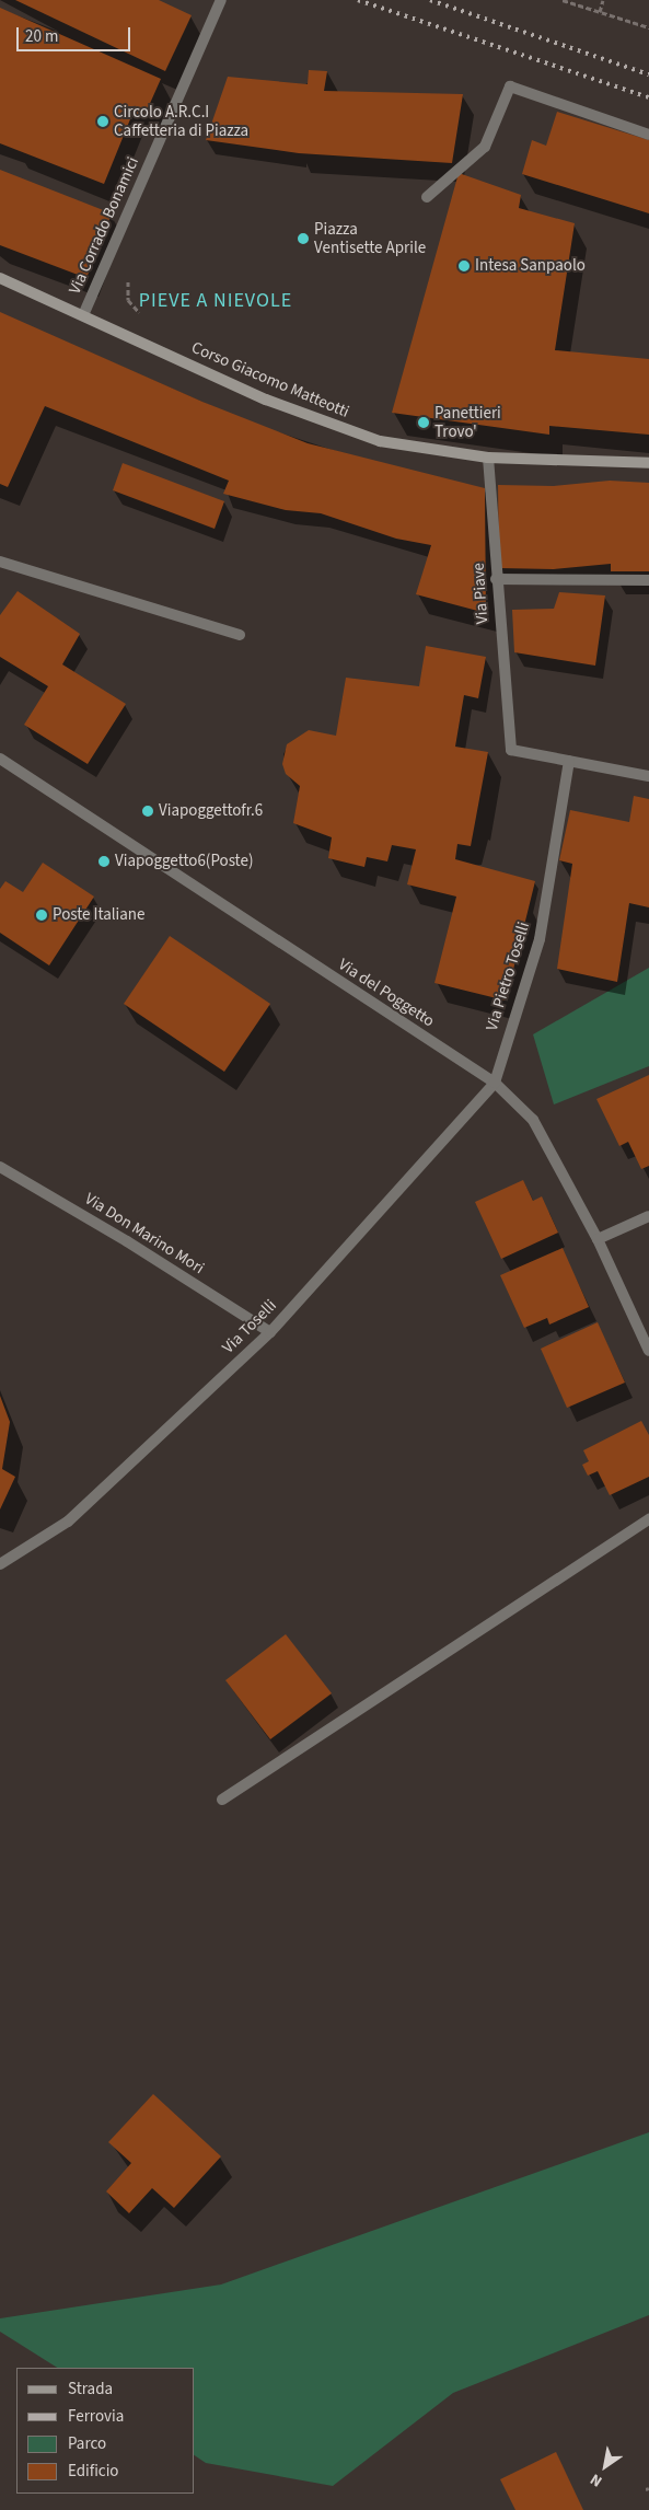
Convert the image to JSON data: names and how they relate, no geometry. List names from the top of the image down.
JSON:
{
  "streets": {
    "main road": ["Corso Giacomo Matteotti"],
    "street": [
      "Via Corrado Bonamici",
      "Via Piave",
      "Via Pietro Toselli",
      "Via del Poggetto",
      "Via Don Marino Mori",
      "Via Toselli"
    ]
  },
  "crossings": [
    ["Via Corrado Bonamici", "Corso Giacomo Matteotti"],
    ["Corso Giacomo Matteotti", "Via Piave"],
    ["Via Piave", "Via Pietro Toselli"],
    ["Via Pietro Toselli", "Via del Poggetto"],
    ["Via Pietro Toselli", "Via Toselli"],
    ["Via del Poggetto", "Via Toselli"],
    ["Via Don Marino Mori", "Via Toselli"]
  ],
  "districts": ["PIEVE A NIEVOLE"],
  "places": [
    "Circolo A.R.C.I Caffetteria di Piazza",
    "Piazza Ventisette Aprile",
    "Intesa Sanpaolo",
    "Panettieri Trovo'",
    "Viapoggettofr.6",
    "Viapoggetto6(Poste)",
    "Poste Italiane"
  ],
  "legend": [
    "Strada",
    "Ferrovia",
    "Parco",
    "Edificio"
  ],
  "scale_bar": "20 m",
  "north": "bottom left"
}
